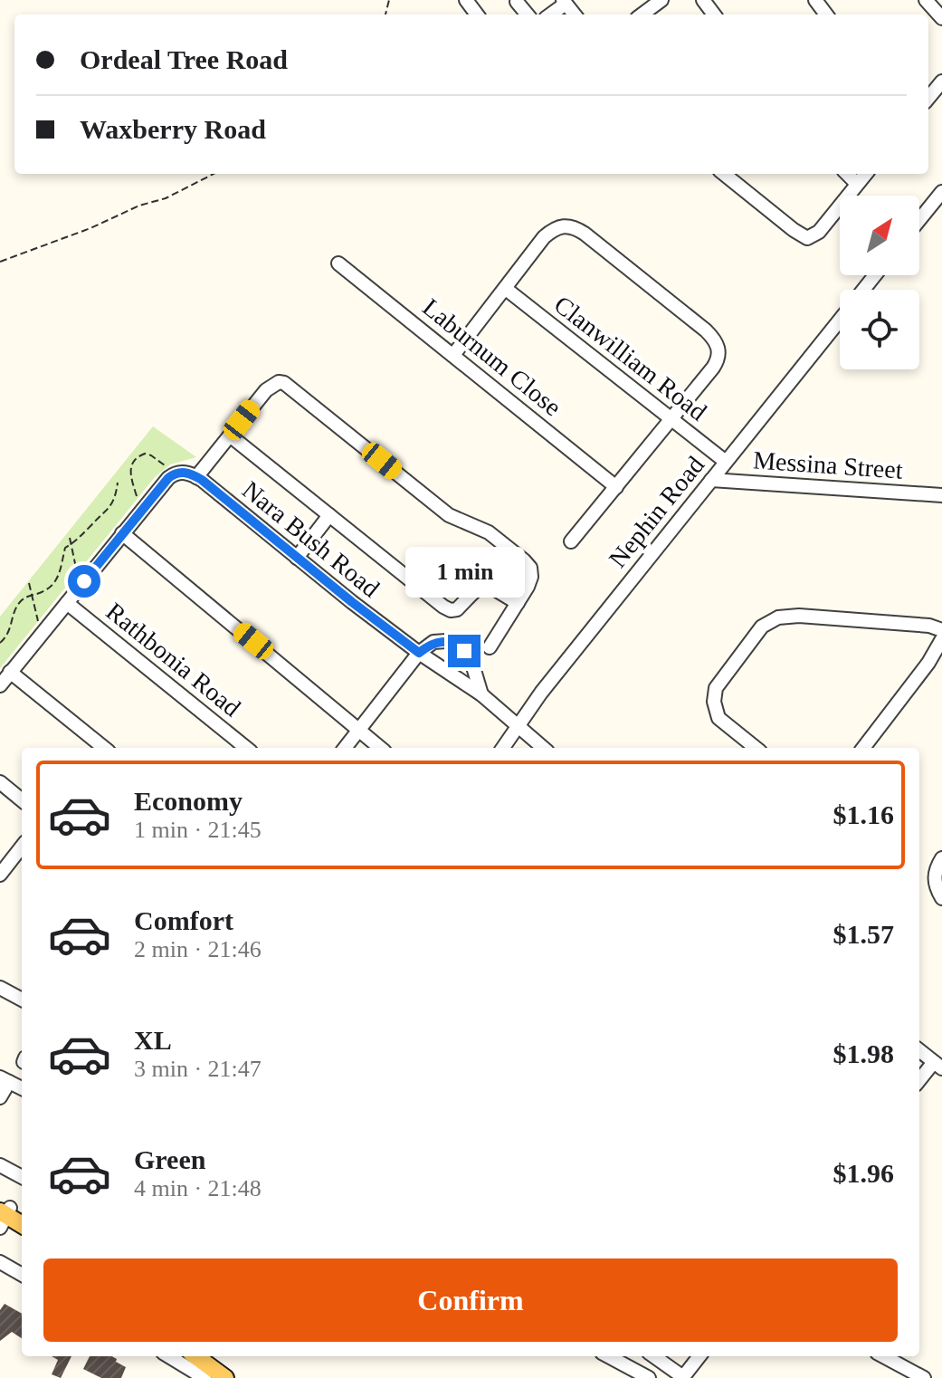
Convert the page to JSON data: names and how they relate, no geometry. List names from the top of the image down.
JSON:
{
  "streets": {
    "street": [
      "Laburnum Close",
      "Clanwilliam Road",
      "Messina Street",
      "Nephin Road",
      "Nara Bush Road",
      "Rathbonia Road"
    ]
  },
  "crossings": [
    ["Clanwilliam Road", "Nephin Road"],
    ["Messina Street", "Nephin Road"],
    ["Nephin Road", "Nara Bush Road"]
  ],
  "north": "top right",
  "page": {
    "banner": ["Ordeal Tree Road", "Waxberry Road"],
    "bubble": "1 min",
    "list": [
      {
        "name": "Economy",
        "note": "1 min · 21:45",
        "value": "$1.16"
      },
      {
        "name": "Comfort",
        "note": "2 min · 21:46",
        "value": "$1.57"
      },
      {
        "name": "XL",
        "note": "3 min · 21:47",
        "value": "$1.98"
      },
      {
        "name": "Green",
        "note": "4 min · 21:48",
        "value": "$1.96"
      }
    ],
    "buttons": "Confirm"
  }
}
